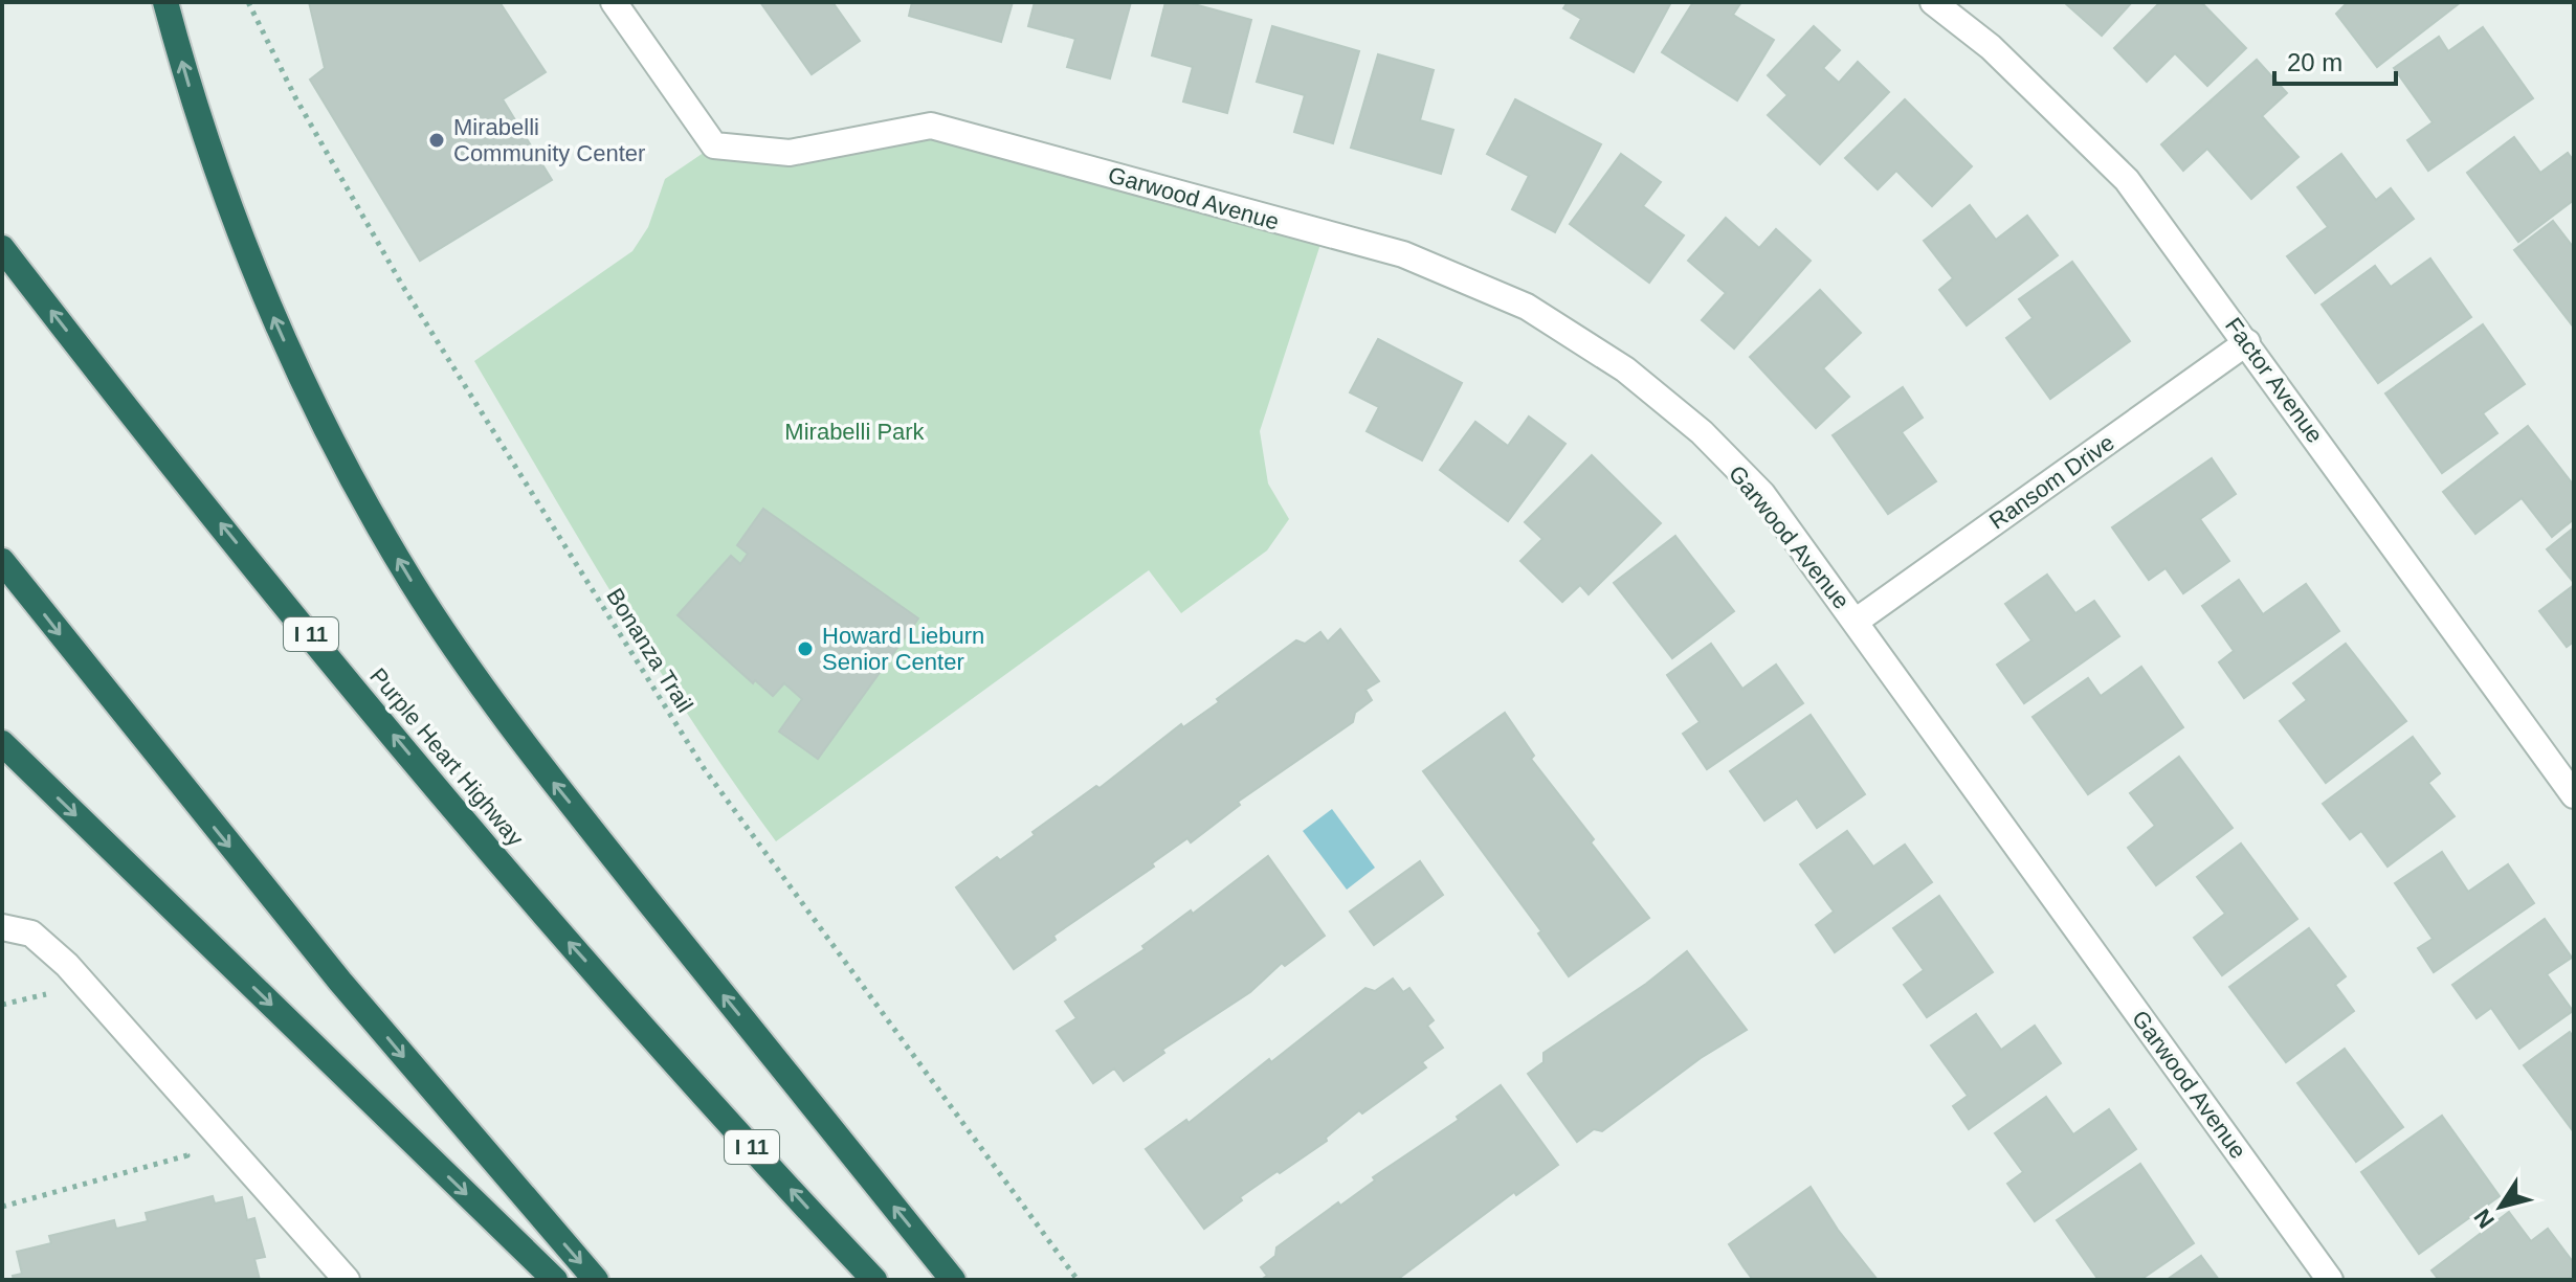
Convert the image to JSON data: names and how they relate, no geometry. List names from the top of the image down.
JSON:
{
  "streets": {
    "highway": ["I 11", "Purple Heart Highway"],
    "street": ["Garwood Avenue", "Factor Avenue", "Ransom Drive"],
    "path": ["Bonanza Trail"]
  },
  "crossings": [
    ["Garwood Avenue", "Ransom Drive"],
    ["Factor Avenue", "Ransom Drive"]
  ],
  "parks": ["Mirabelli Park"],
  "places": ["Mirabelli Community Center", "Howard Lieburn Senior Center"],
  "scale_bar": "20 m",
  "north": "bottom left"
}
